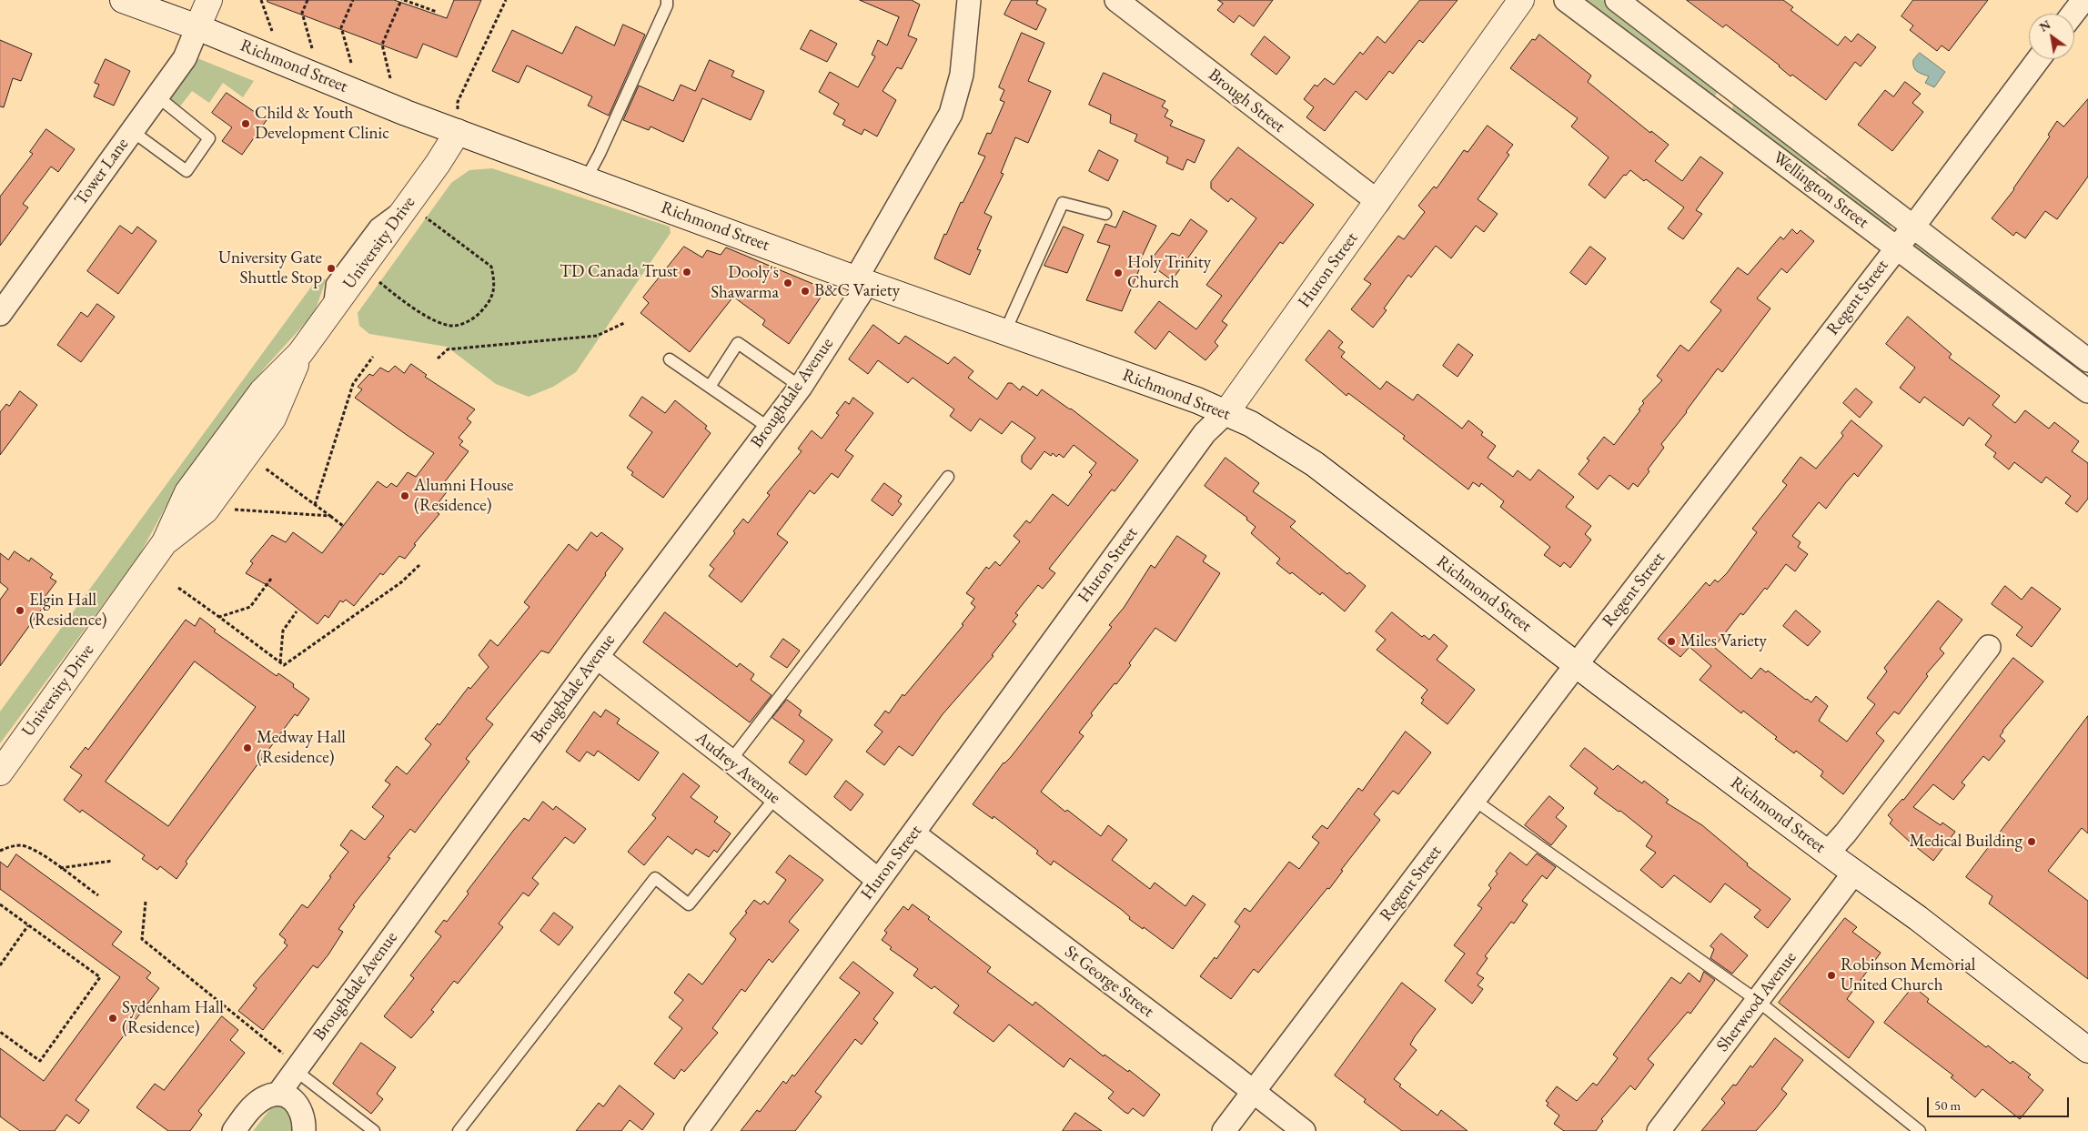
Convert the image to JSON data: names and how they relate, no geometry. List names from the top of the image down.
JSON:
{
  "streets": {
    "main road": ["Richmond Street", "University Drive", "Huron Street"],
    "street": [
      "Brough Street",
      "Tower Lane",
      "Wellington Street",
      "Regent Street",
      "Broughdale Avenue",
      "Audrey Avenue",
      "St George Street",
      "Sherwood Avenue"
    ]
  },
  "crossings": [
    ["Richmond Street", "Tower Lane"],
    ["Richmond Street", "University Drive"],
    ["Richmond Street", "Huron Street"],
    ["Richmond Street", "Regent Street"],
    ["Richmond Street", "Broughdale Avenue"],
    ["Richmond Street", "Sherwood Avenue"],
    ["Brough Street", "Huron Street"],
    ["Wellington Street", "Regent Street"],
    ["Huron Street", "Audrey Avenue"],
    ["Huron Street", "St George Street"],
    ["Regent Street", "St George Street"],
    ["Broughdale Avenue", "Audrey Avenue"]
  ],
  "places": [
    "Child & Youth Development Clinic",
    "University Gate Shuttle Stop",
    "TD Canada Trust",
    "Holy Trinity Church",
    "Dooly's Shawarma",
    "B&C Variety",
    "Alumni House (Residence)",
    "Elgin Hall (Residence)",
    "Miles Variety",
    "Medway Hall (Residence)",
    "Medical Building",
    "Robinson Memorial United Church",
    "Sydenham Hall (Residence)"
  ],
  "scale_bar": "50 m",
  "north": "top left"
}
